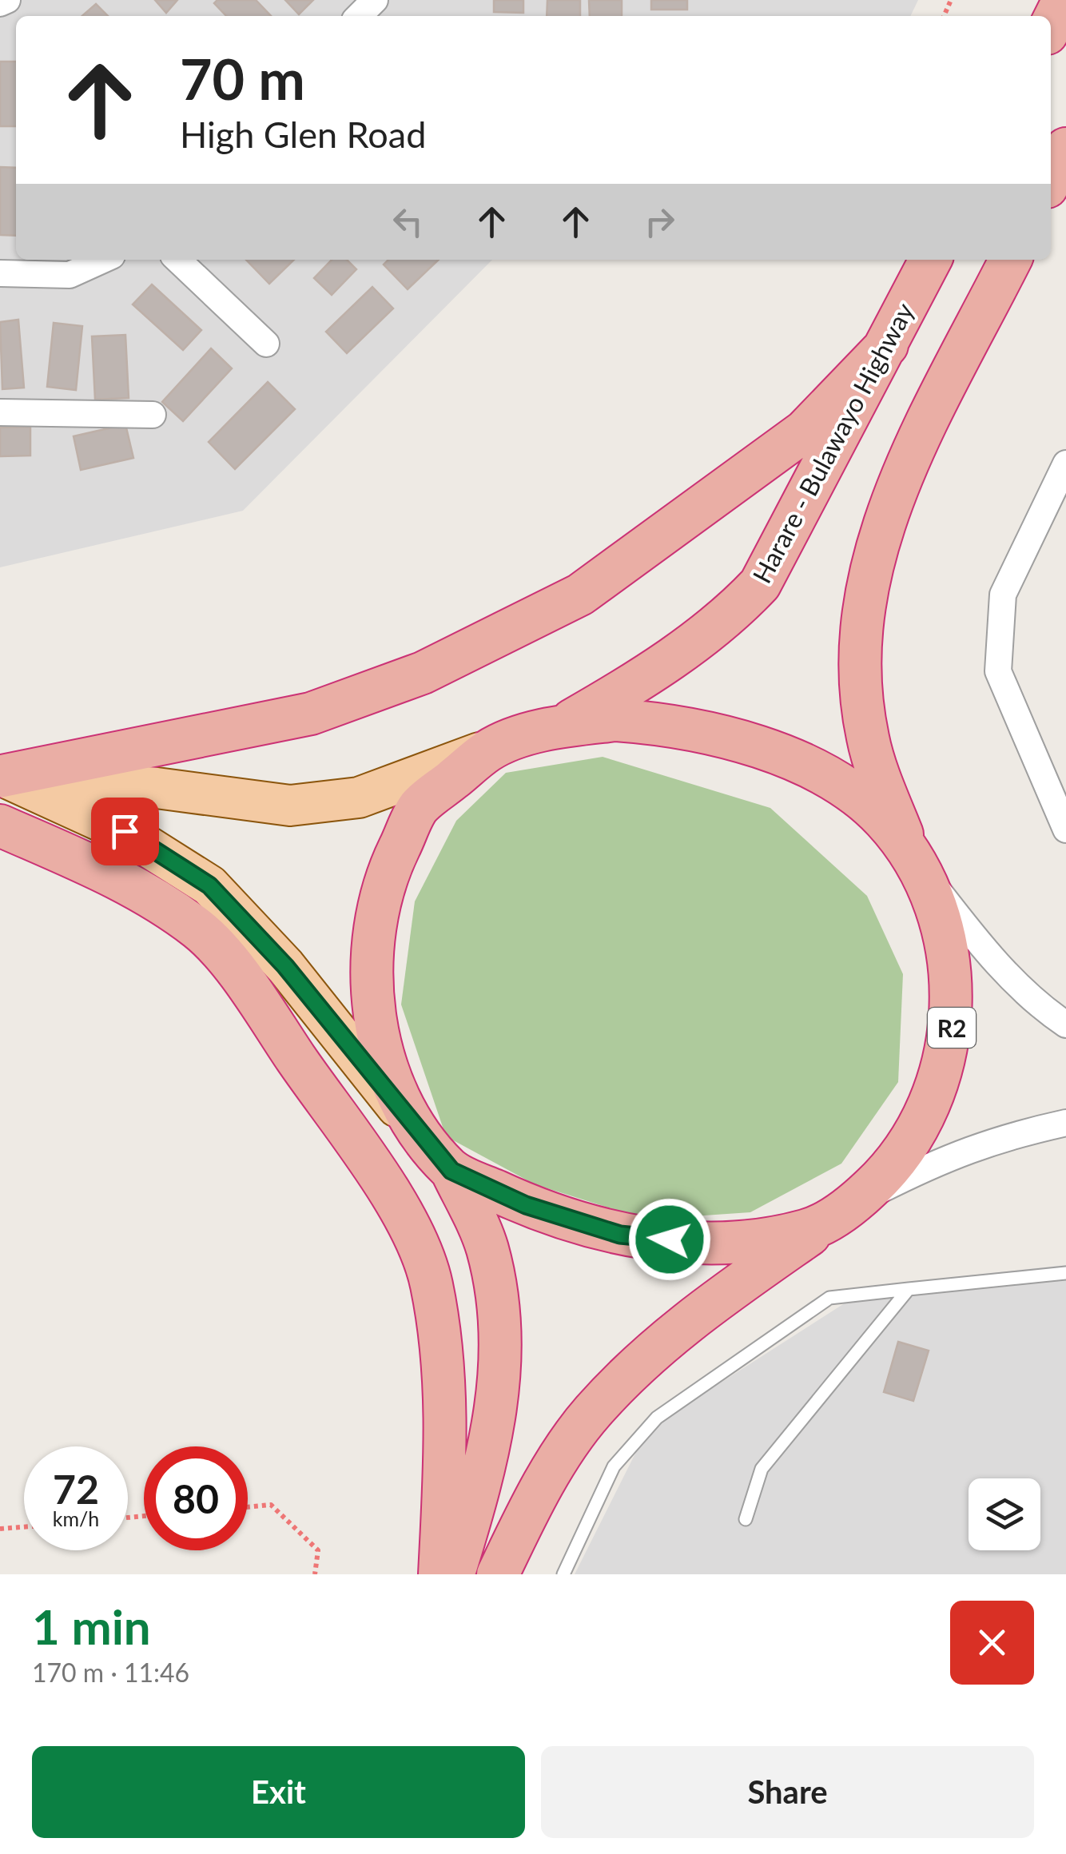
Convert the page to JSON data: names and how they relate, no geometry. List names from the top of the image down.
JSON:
{
  "streets": {
    "highway": ["Harare - Bulawayo Highway", "R2"]
  },
  "page": {
    "turn": ["70 m", "High Glen Road"],
    "speed": "72 km/h",
    "limit": "80",
    "heading": ["1 min", "170 m · 11:46"],
    "buttons": ["Exit", "Share"]
  }
}
